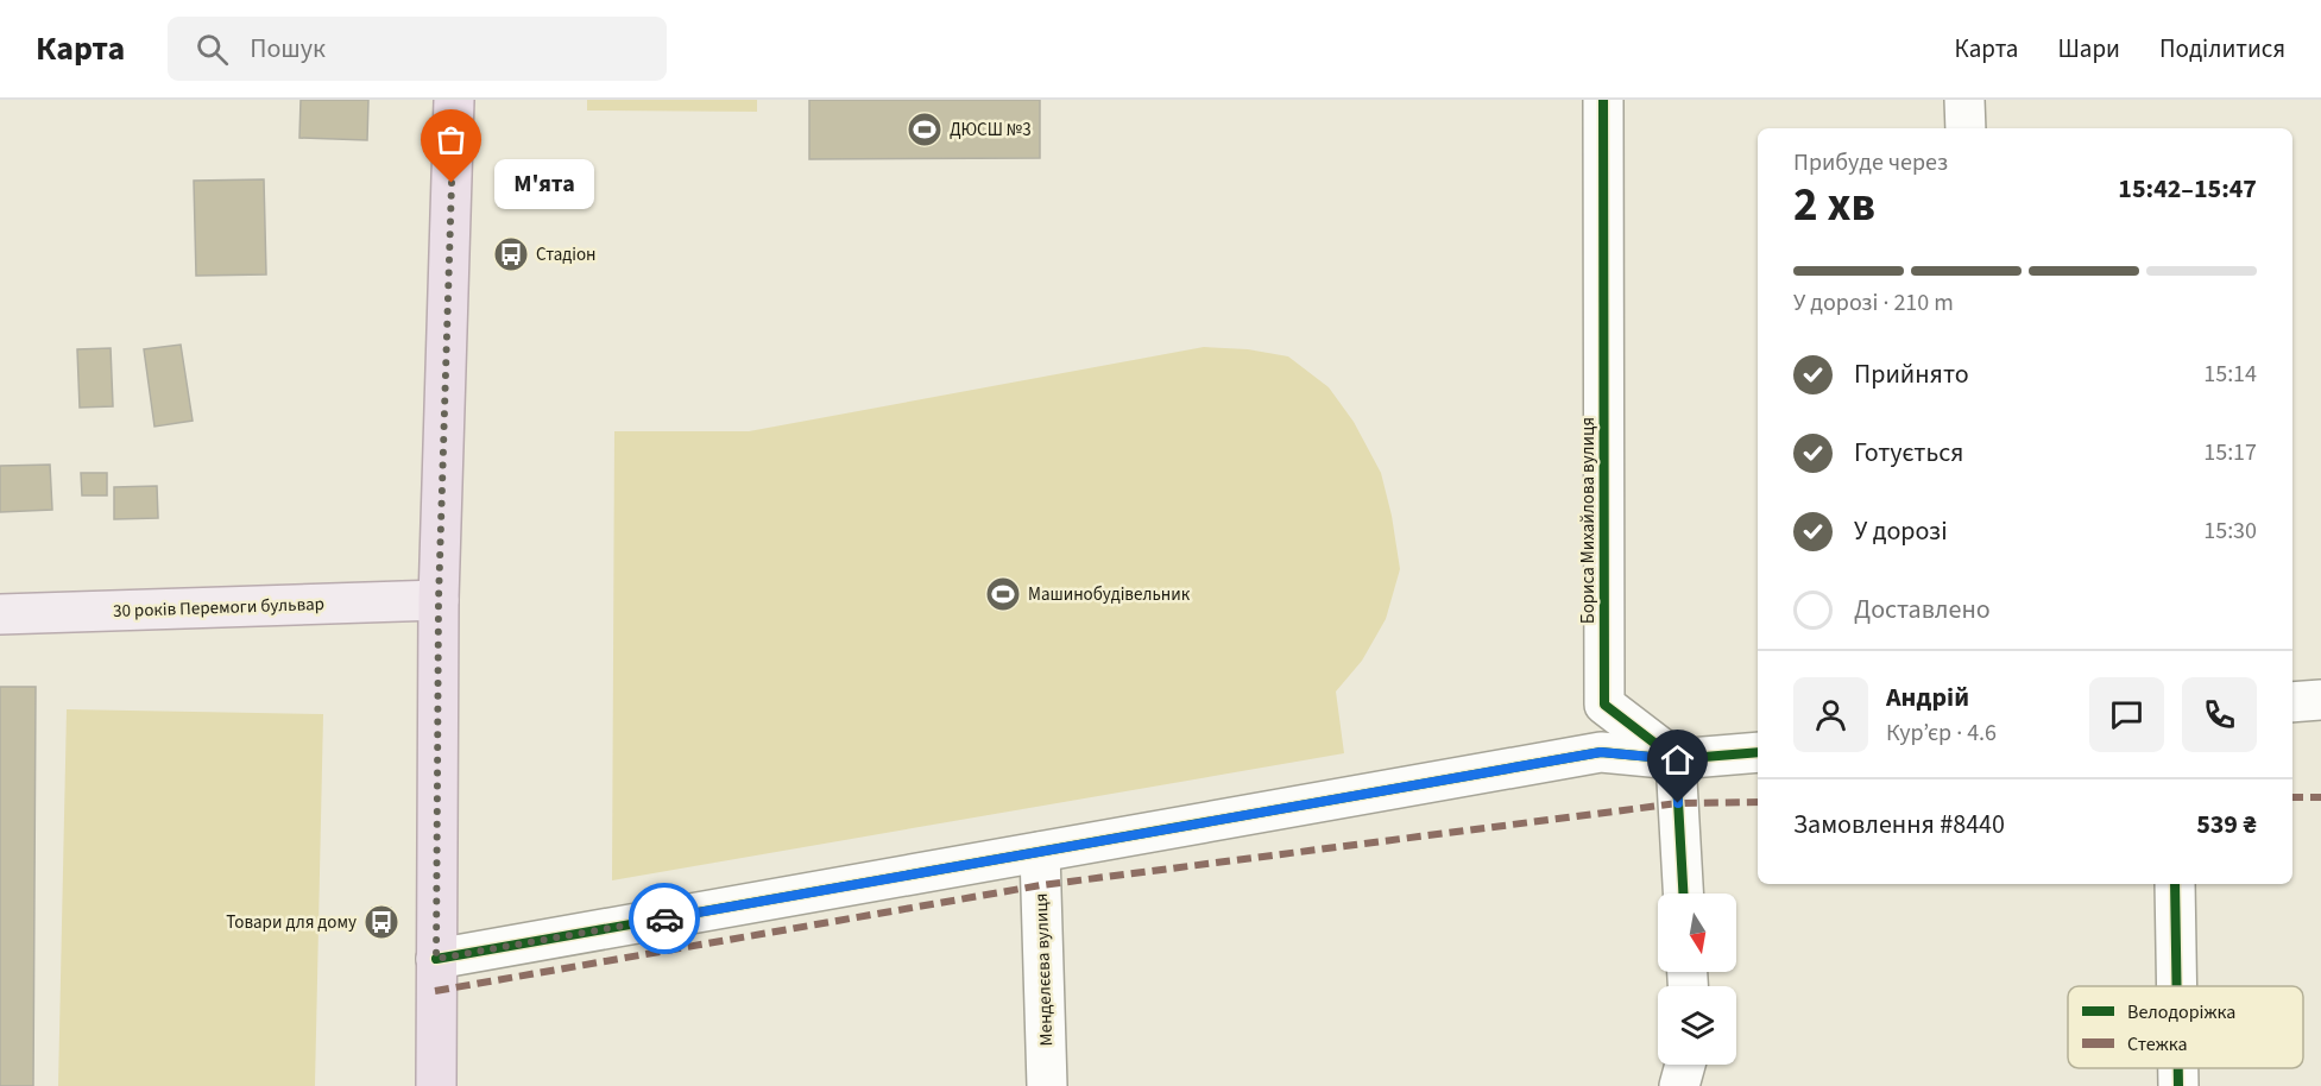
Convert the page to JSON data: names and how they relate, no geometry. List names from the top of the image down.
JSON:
{
  "streets": {
    "main road": ["30 років Перемоги бульвар"],
    "street": ["Бориса Михайлова вулиця", "Менделєєва вулиця"]
  },
  "places": {
    "sports": ["ДЮСШ №3", "Машинобудівельник"],
    "other": ["М'ята"],
    "bus stop": ["Стадіон", "Товари для дому"]
  },
  "legend": ["Велодоріжка", "Стежка"],
  "north": "bottom",
  "page": {
    "header": "Карта",
    "search": "Пошук",
    "nav": ["Карта", "Шари", "Поділитися"],
    "heading": ["2 хв", "Прибуде через", "15:42–15:47"],
    "panel": [
      "Андрій",
      "Кур’єр · 4.6",
      "Замовлення #8440",
      "539 ₴"
    ],
    "bubble": "М'ята",
    "bar": "У дорозі · 210 m",
    "list": [
      ["Прийнято", "15:14"],
      ["Готується", "15:17"],
      ["У дорозі", "15:30"],
      "Доставлено"
    ]
  }
}
